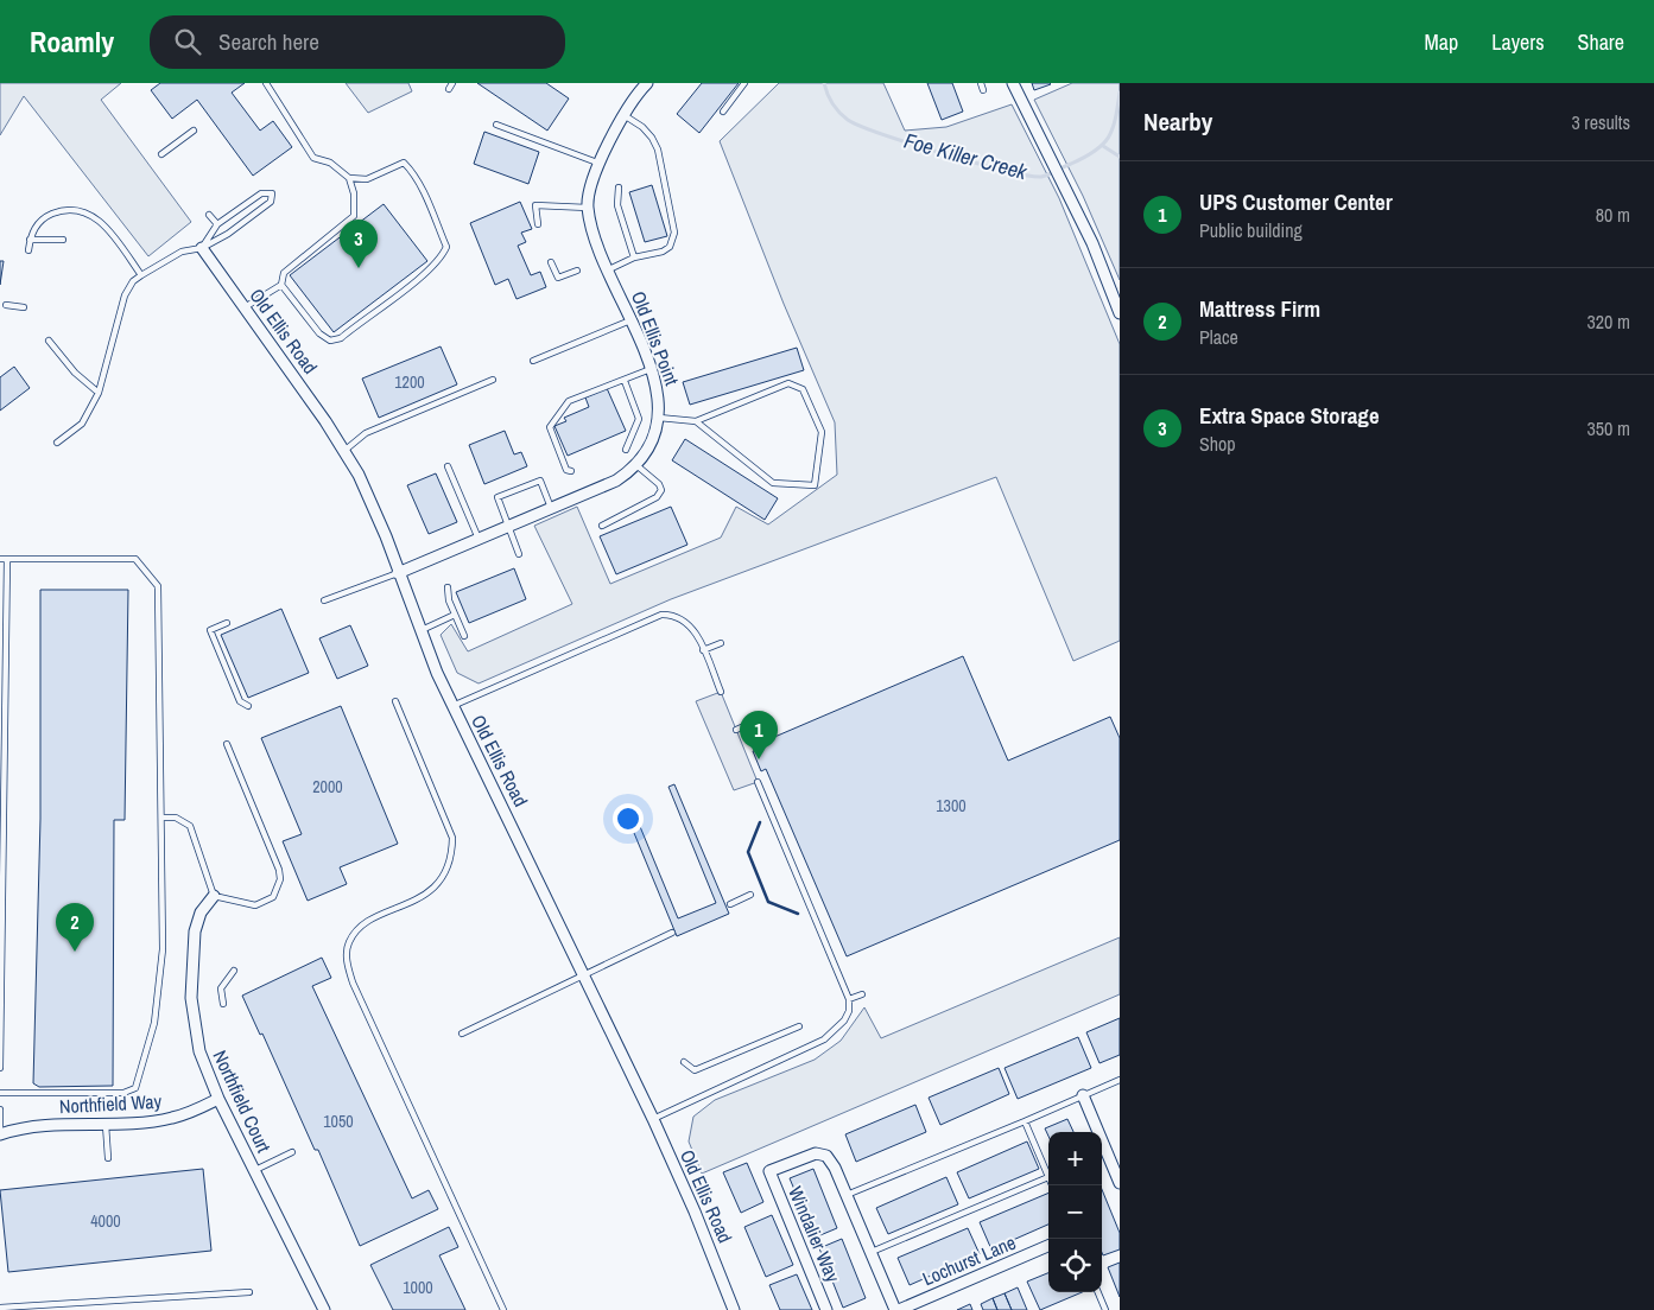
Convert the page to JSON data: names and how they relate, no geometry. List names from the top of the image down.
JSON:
{
  "streets": {
    "street": [
      "Old Ellis Road",
      "Old Ellis Point",
      "Northfield Court",
      "Northfield Way",
      "Windalier Way",
      "Lochurst Lane"
    ]
  },
  "crossings": [
    ["Old Ellis Road", "Old Ellis Point"],
    ["Northfield Court", "Northfield Way"]
  ],
  "water": ["Foe Killer Creek"],
  "house_numbers": [
    "1200",
    "2000",
    "1300",
    "1050",
    "4000",
    "1000"
  ],
  "page": {
    "header": "Roamly",
    "search": "Search here",
    "nav": ["Map", "Layers", "Share"],
    "heading": ["Nearby", "3 results"],
    "list": [
      {
        "mark": "1",
        "name": "UPS Customer Center",
        "note": "Public building",
        "value": "80 m"
      },
      {
        "mark": "2",
        "name": "Mattress Firm",
        "note": "Place",
        "value": "320 m"
      },
      {
        "mark": "3",
        "name": "Extra Space Storage",
        "note": "Shop",
        "value": "350 m"
      }
    ],
    "pins": ["3", "1", "2"],
    "map_buttons": ["+", "−"]
  }
}
